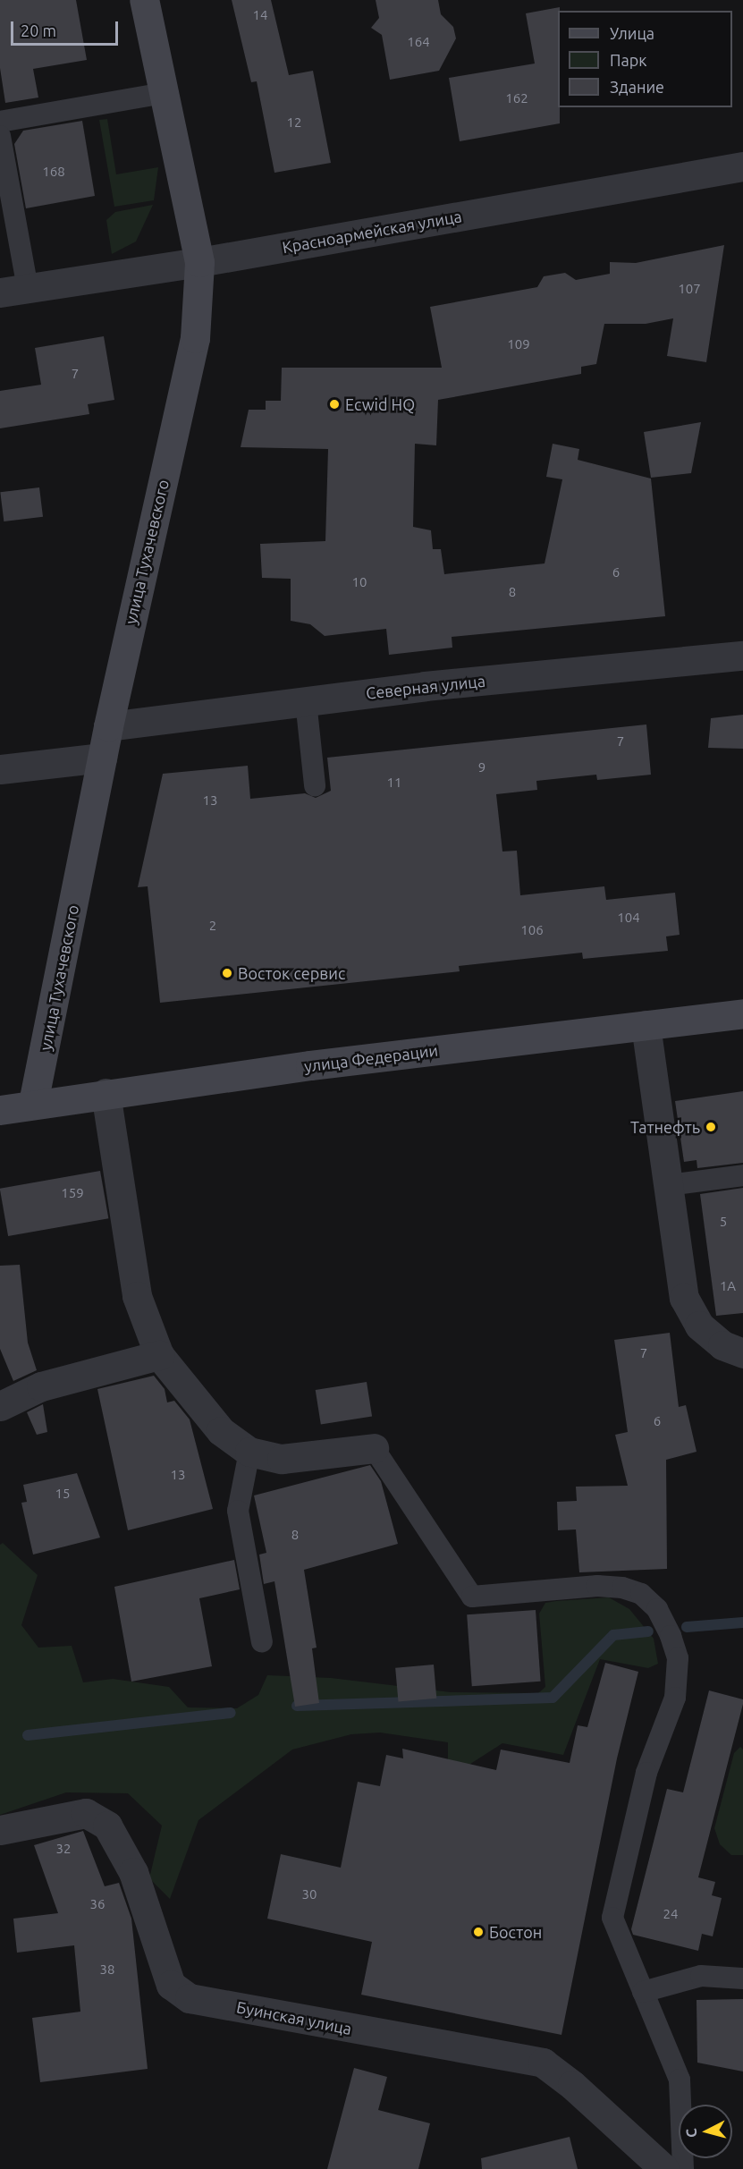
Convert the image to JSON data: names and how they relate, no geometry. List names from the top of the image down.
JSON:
{
  "streets": {
    "street": [
      "Красноармейская улица",
      "улица Тухачевского",
      "Северная улица",
      "улица Федерации",
      "Буинская улица"
    ]
  },
  "crossings": [
    ["Красноармейская улица", "улица Тухачевского"],
    ["улица Тухачевского", "Северная улица"],
    ["улица Тухачевского", "улица Федерации"]
  ],
  "places": [
    "Ecwid HQ",
    "Восток сервис",
    "Татнефть",
    "Бостон"
  ],
  "house_numbers": [
    "14",
    "164",
    "162",
    "12",
    "168",
    "107",
    "109",
    "7",
    "6",
    "10",
    "8",
    "7",
    "9",
    "11",
    "13",
    "104",
    "2",
    "106",
    "159",
    "5",
    "1А",
    "7",
    "6",
    "13",
    "15",
    "8",
    "32",
    "30",
    "36",
    "24",
    "38"
  ],
  "legend": ["Улица", "Парк", "Здание"],
  "scale_bar": "20 m",
  "north": "left"
}
